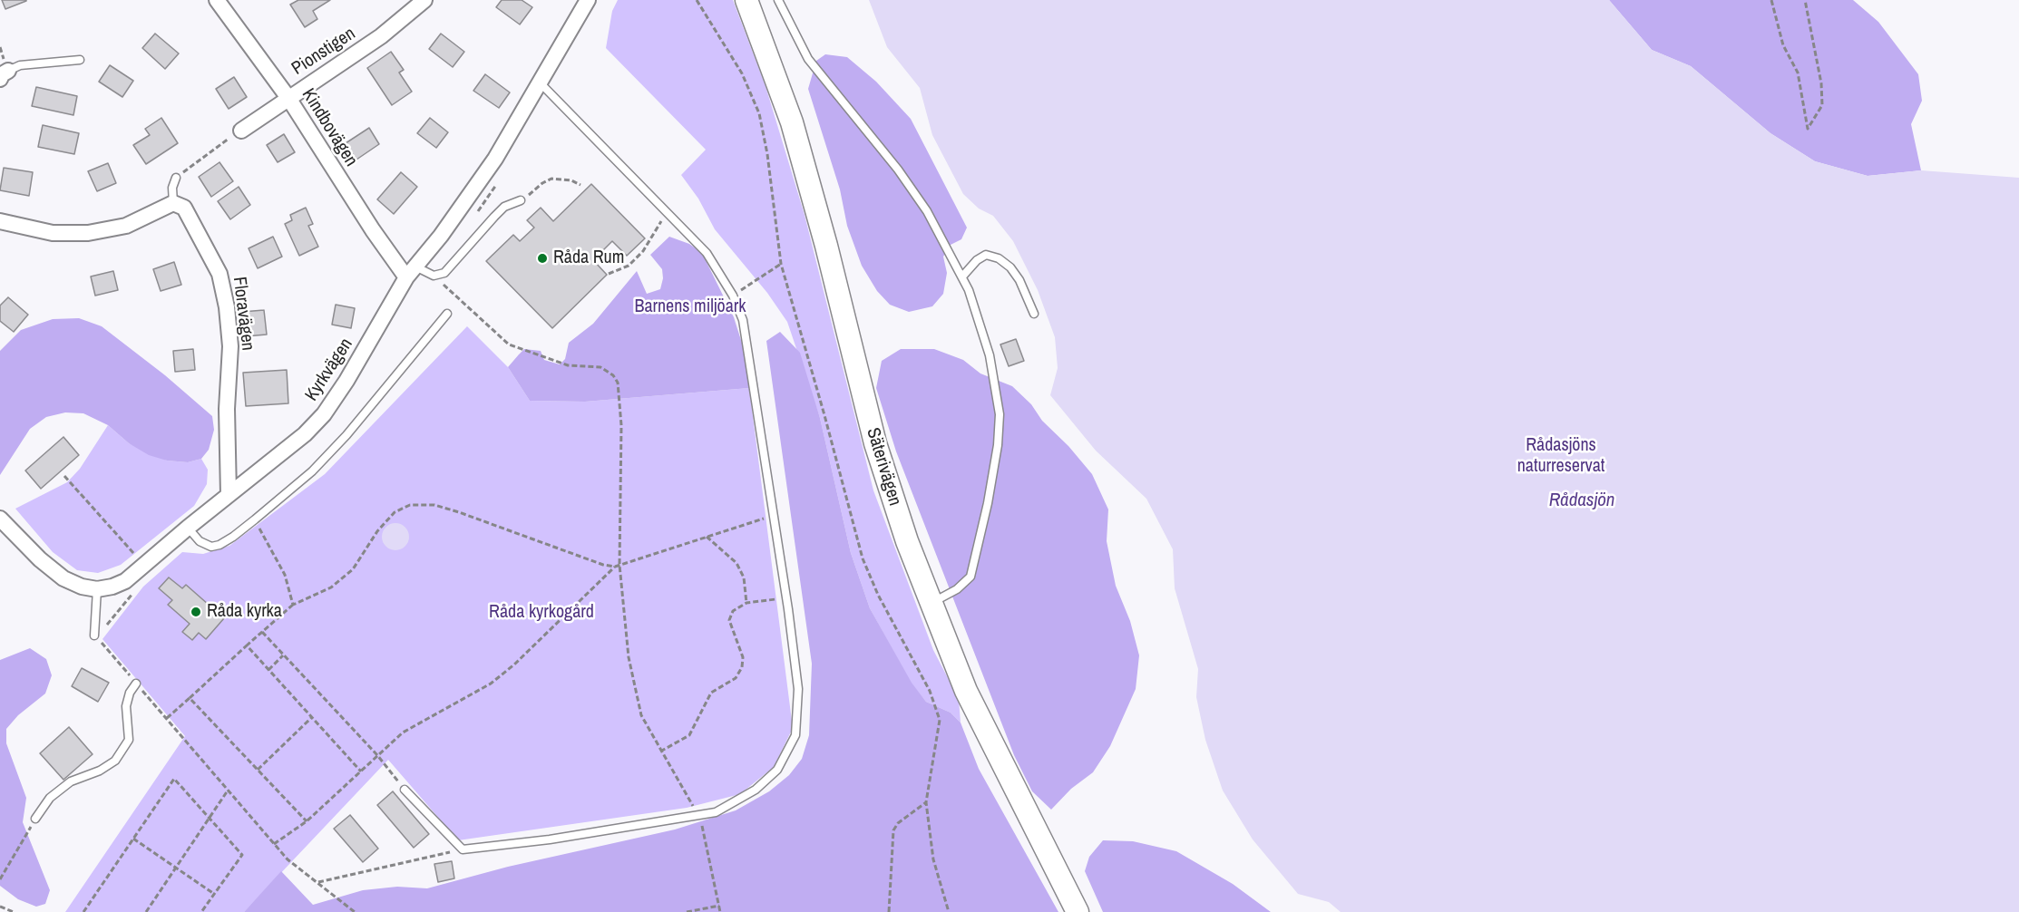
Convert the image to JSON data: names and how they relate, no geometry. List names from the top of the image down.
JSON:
{
  "streets": {
    "street": [
      "Pionstigen",
      "Kindbovägen",
      "Floravägen",
      "Kyrkvägen",
      "Säterivägen"
    ]
  },
  "crossings": [
    ["Pionstigen", "Kindbovägen"],
    ["Kindbovägen", "Kyrkvägen"],
    ["Floravägen", "Kyrkvägen"]
  ],
  "water": ["Rådasjön"],
  "parks": ["Barnens miljöark", "Rådasjöns naturreservat", "Råda kyrkogård"],
  "places": ["Råda Rum", "Råda kyrka"]
}
